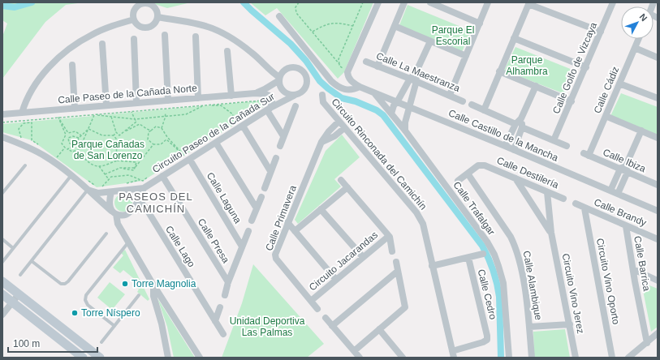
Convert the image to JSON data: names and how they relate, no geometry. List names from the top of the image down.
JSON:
{
  "streets": {
    "street": [
      "Calle Golfo de Vizcaya",
      "Calle La Maestranza",
      "Calle Cádiz",
      "Calle Paseo de la Cañada Norte",
      "Circuito Paseo de la Cañada Sur",
      "Calle Castillo de la Mancha",
      "Circuito Rinconada del Camichín",
      "Calle Ibiza",
      "Calle Destilería",
      "Calle Laguna",
      "Calle Trafalgar",
      "Calle Brandy",
      "Calle Primavera",
      "Calle Presa",
      "Calle Lago",
      "Circuito Jacarandas",
      "Calle Barrica",
      "Circuito Vino Oporto",
      "Calle Alambique",
      "Circuito Vino Jerez",
      "Calle Cedro"
    ]
  },
  "crossings": [
    ["Calle Cádiz", "Calle Ibiza"],
    ["Calle Paseo de la Cañada Norte", "Circuito Paseo de la Cañada Sur"],
    ["Circuito Paseo de la Cañada Sur", "Calle Laguna"],
    ["Circuito Paseo de la Cañada Sur", "Calle Presa"],
    ["Calle Castillo de la Mancha", "Calle Trafalgar"],
    ["Circuito Rinconada del Camichín", "Calle Primavera"],
    ["Circuito Rinconada del Camichín", "Calle Cedro"],
    ["Calle Destilería", "Calle Alambique"],
    ["Calle Destilería", "Circuito Vino Jerez"],
    ["Calle Brandy", "Calle Barrica"],
    ["Calle Brandy", "Circuito Vino Oporto"],
    ["Calle Primavera", "Circuito Jacarandas"]
  ],
  "districts": ["PASEOS DEL CAMICHÍN"],
  "parks": [
    "Parque El Escorial",
    "Parque Alhambra",
    "Parque Cañadas de San Lorenzo",
    "Unidad Deportiva Las Palmas"
  ],
  "places": ["Torre Magnolia", "Torre Níspero"],
  "scale_bar": "100 m",
  "north": "top right"
}
